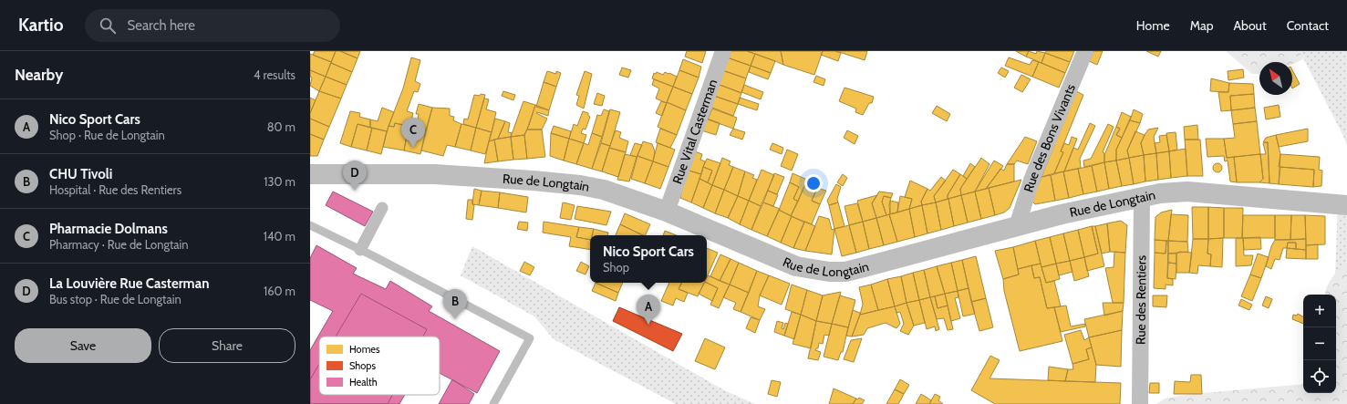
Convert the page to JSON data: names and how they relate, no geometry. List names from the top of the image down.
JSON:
{
  "streets": {
    "street": [
      "Rue Vital Casterman",
      "Rue des Bons Vivants",
      "Rue de Longtain",
      "Rue des Rentiers"
    ]
  },
  "crossings": [
    ["Rue Vital Casterman", "Rue de Longtain"],
    ["Rue des Bons Vivants", "Rue de Longtain"],
    ["Rue de Longtain", "Rue des Rentiers"]
  ],
  "legend": ["Homes", "Shops", "Health"],
  "north": "top left",
  "page": {
    "header": "Kartio",
    "search": "Search here",
    "nav": [
      "Home",
      "Map",
      "About",
      "Contact"
    ],
    "heading": ["Nearby", "4 results"],
    "list": [
      {
        "mark": "A",
        "name": "Nico Sport Cars",
        "note": "Shop · Rue de Longtain",
        "value": "80 m"
      },
      {
        "mark": "B",
        "name": "CHU Tivoli",
        "note": "Hospital · Rue des Rentiers",
        "value": "130 m"
      },
      {
        "mark": "C",
        "name": "Pharmacie Dolmans",
        "note": "Pharmacy · Rue de Longtain",
        "value": "140 m"
      },
      {
        "mark": "D",
        "name": "La Louvière Rue Casterman",
        "note": "Bus stop · Rue de Longtain",
        "value": "160 m"
      }
    ],
    "pins": [
      "C",
      "D",
      "B",
      "A"
    ],
    "popup": ["Nico Sport Cars", "Shop"],
    "map_buttons": ["+", "−"],
    "buttons": ["Save", "Share"]
  }
}
